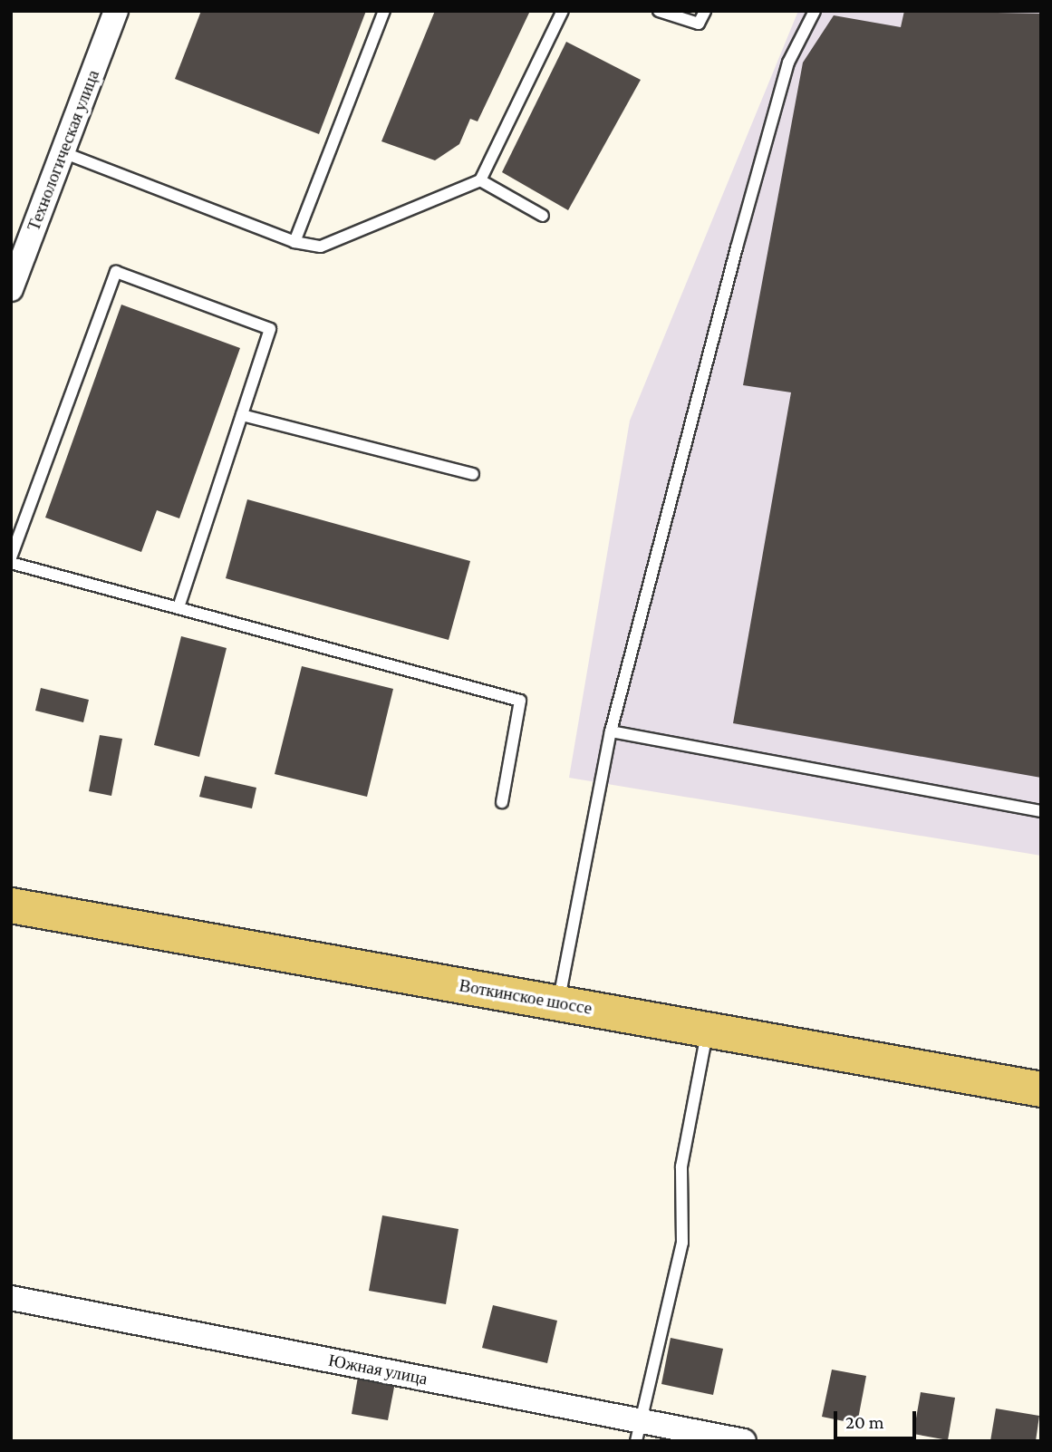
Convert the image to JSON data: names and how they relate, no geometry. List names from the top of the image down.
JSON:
{
  "streets": {
    "main road": ["Воткинское шоссе"],
    "street": ["Технологическая улица", "Южная улица"]
  },
  "scale_bar": "20 m"
}
